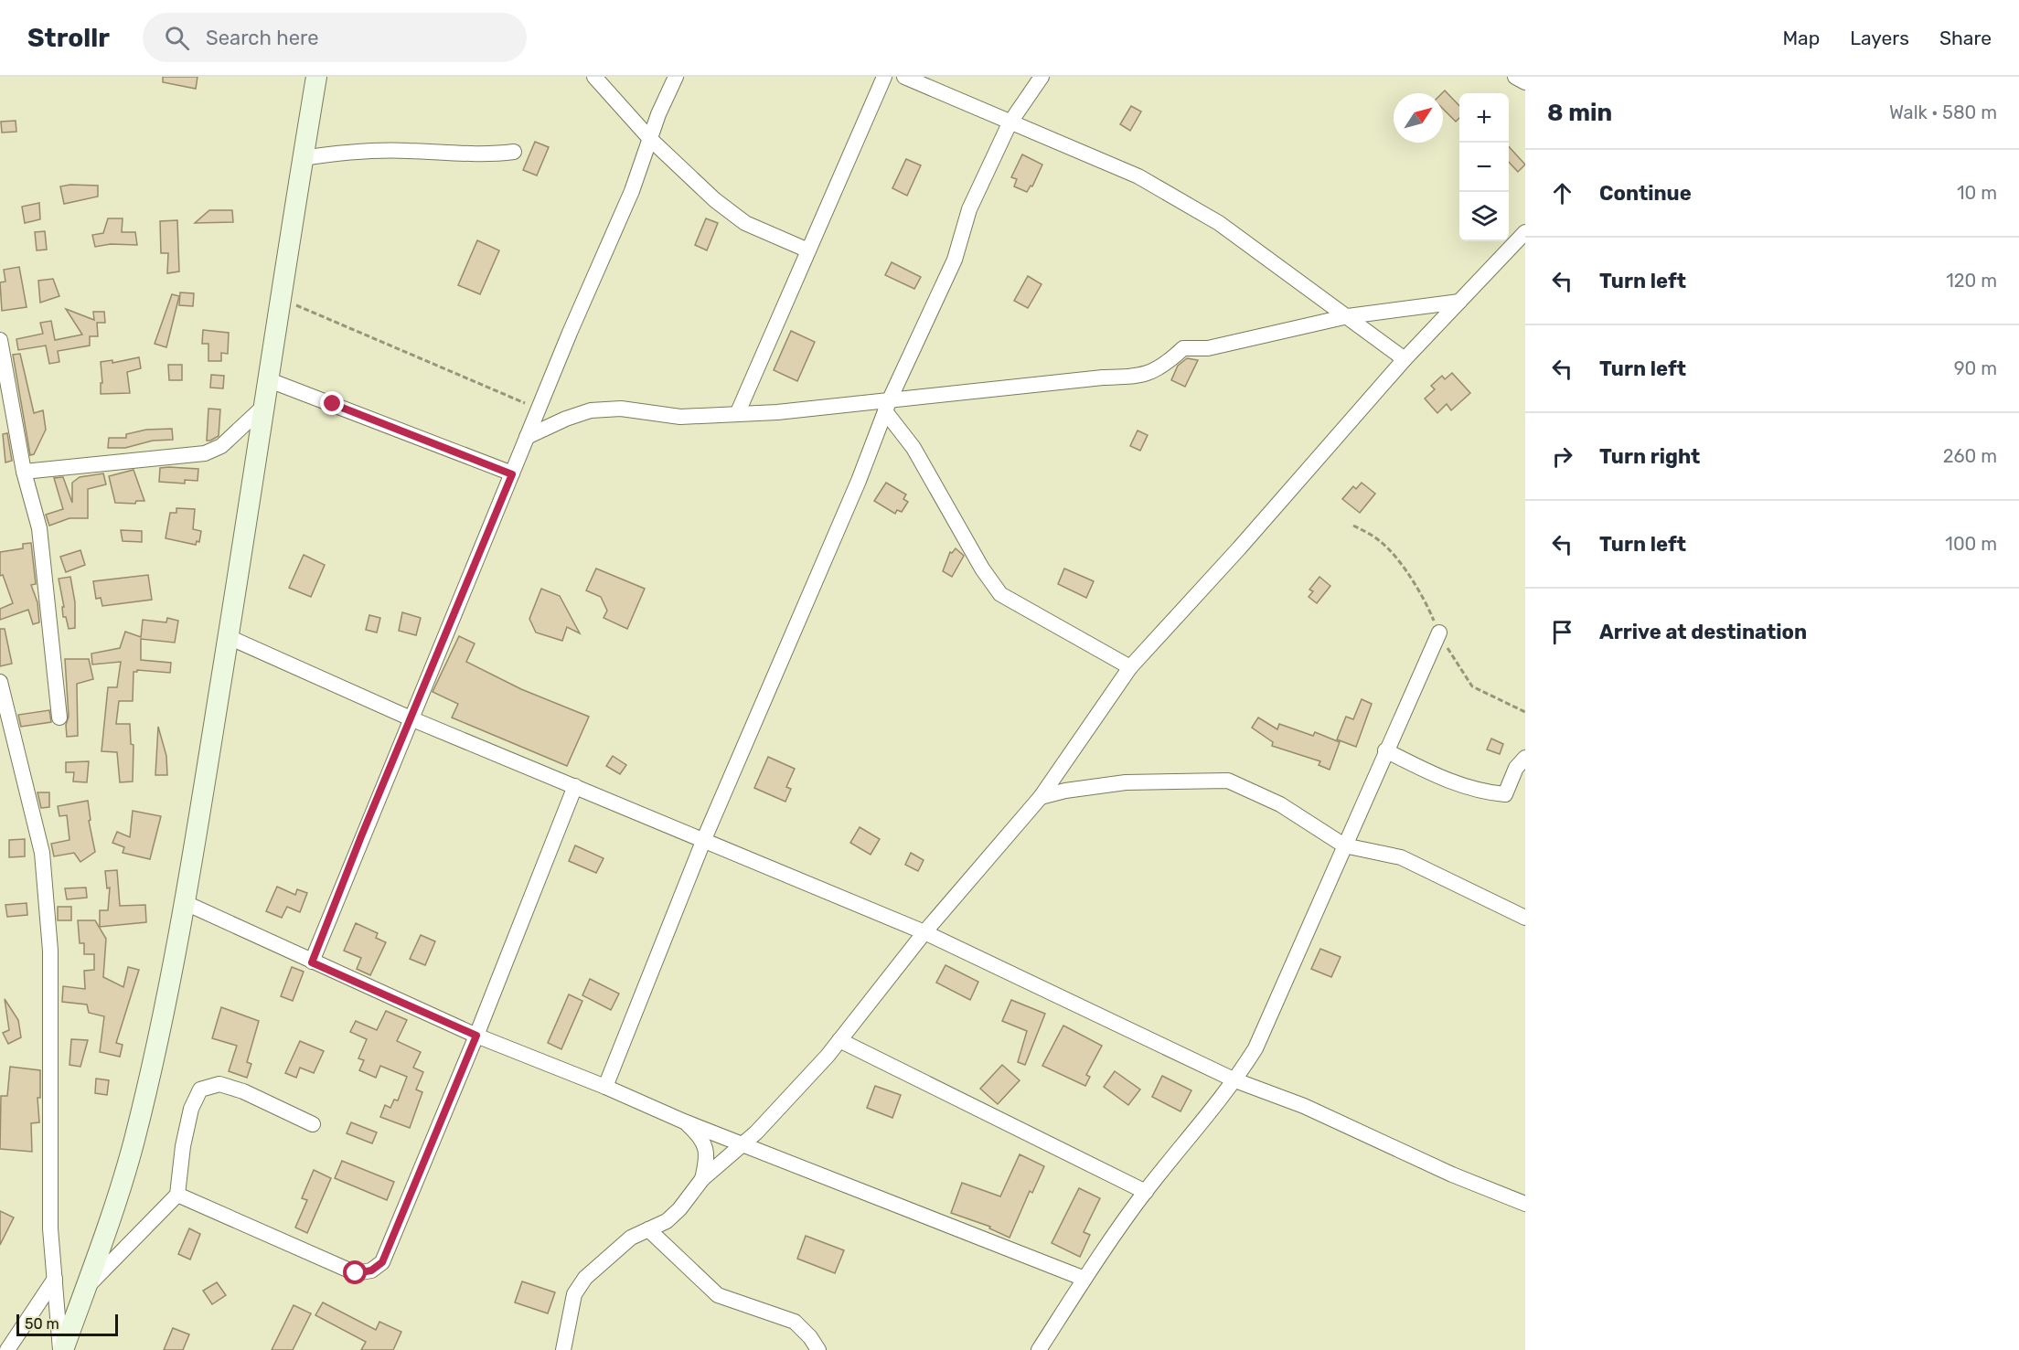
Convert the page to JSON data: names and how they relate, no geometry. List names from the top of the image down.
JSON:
{
  "scale_bar": "50 m",
  "north": "top right",
  "page": {
    "header": "Strollr",
    "search": "Search here",
    "nav": ["Map", "Layers", "Share"],
    "heading": ["8 min", "Walk · 580 m"],
    "map_buttons": ["+", "−"],
    "list": [
      ["Continue", "10 m"],
      ["Turn left", "120 m"],
      ["Turn left", "90 m"],
      ["Turn right", "260 m"],
      ["Turn left", "100 m"],
      "Arrive at destination"
    ],
    "scale": "50 m"
  }
}
